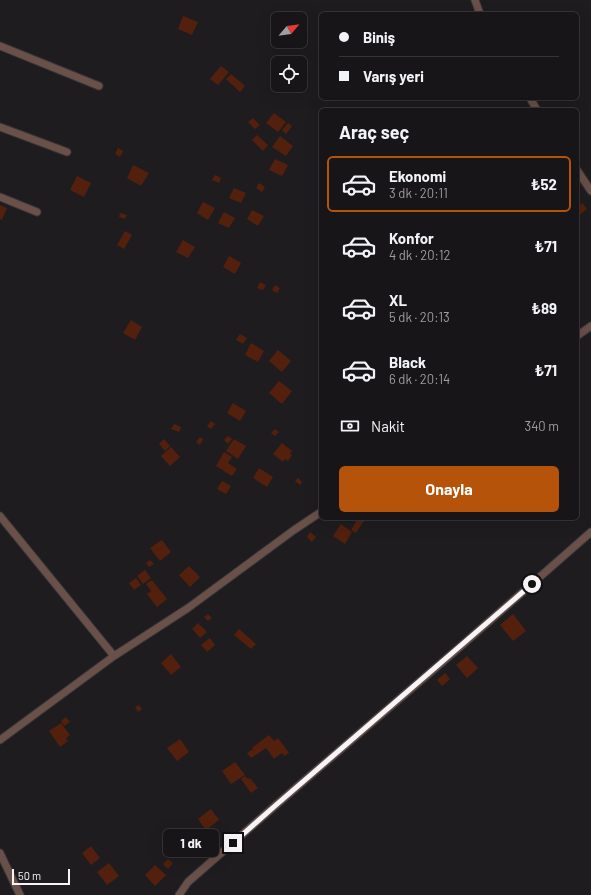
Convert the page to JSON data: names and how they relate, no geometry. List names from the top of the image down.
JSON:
{
  "scale_bar": "50 m",
  "north": "top right",
  "page": {
    "banner": ["Biniş", "Varış yeri"],
    "heading": "Araç seç",
    "list": [
      {
        "name": "Ekonomi",
        "note": "3 dk · 20:11",
        "value": "₺52"
      },
      {
        "name": "Konfor",
        "note": "4 dk · 20:12",
        "value": "₺71"
      },
      {
        "name": "XL",
        "note": "5 dk · 20:13",
        "value": "₺89"
      },
      {
        "name": "Black",
        "note": "6 dk · 20:14",
        "value": "₺71"
      }
    ],
    "pay": ["Nakit", "340 m"],
    "buttons": "Onayla",
    "bubble": "1 dk",
    "scale": "50 m"
  }
}
